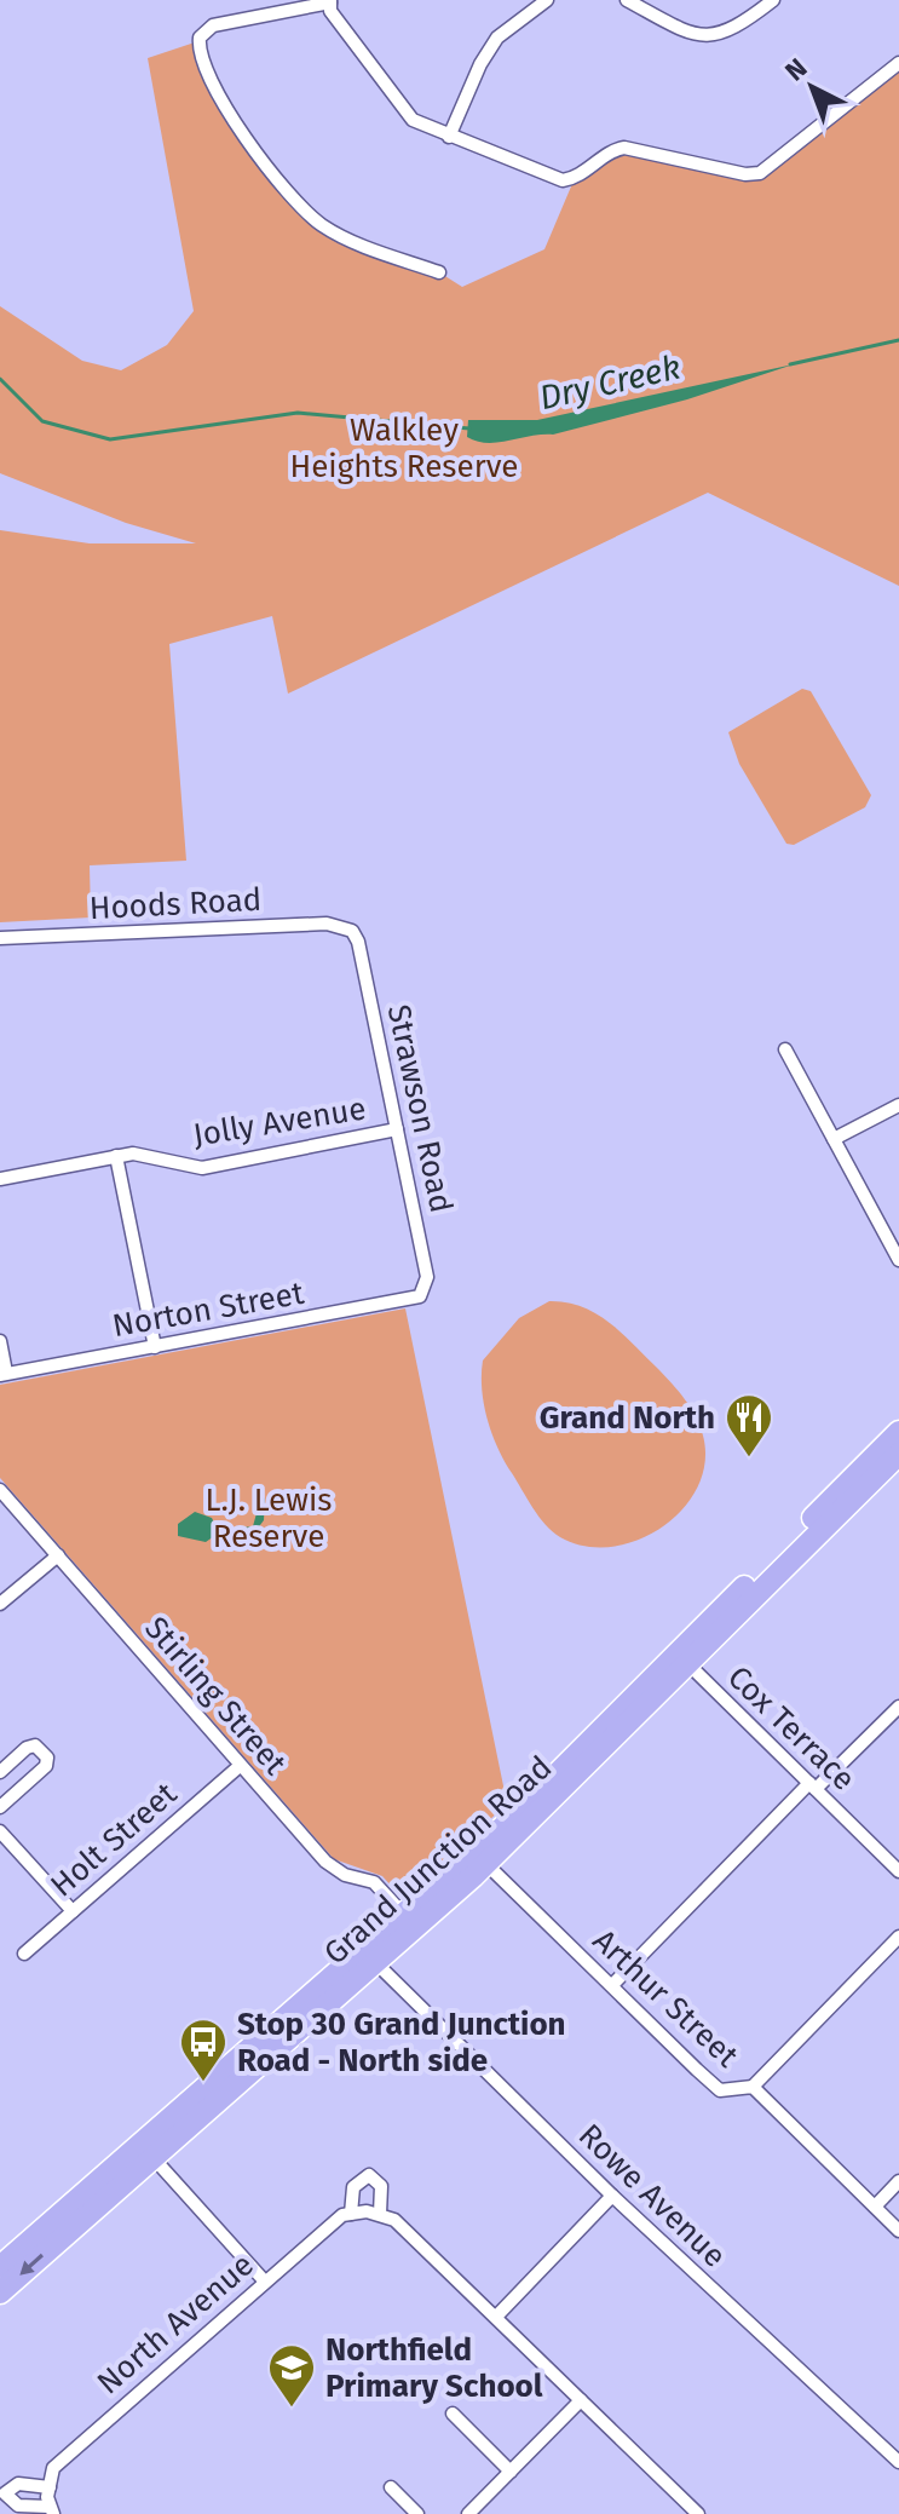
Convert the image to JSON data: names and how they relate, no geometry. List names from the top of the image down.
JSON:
{
  "streets": {
    "highway": ["Grand Junction Road"],
    "street": [
      "Hoods Road",
      "Strawson Road",
      "Jolly Avenue",
      "Norton Street",
      "Stirling Street",
      "Cox Terrace",
      "Holt Street",
      "Arthur Street",
      "Rowe Avenue",
      "North Avenue"
    ]
  },
  "crossings": [
    ["Hoods Road", "Strawson Road"],
    ["Strawson Road", "Jolly Avenue"],
    ["Strawson Road", "Norton Street"],
    ["Stirling Street", "Holt Street"],
    ["Stirling Street", "Grand Junction Road"],
    ["Cox Terrace", "Grand Junction Road"],
    ["Grand Junction Road", "Arthur Street"],
    ["Grand Junction Road", "Rowe Avenue"]
  ],
  "water": ["Dry Creek"],
  "parks": ["Walkley Heights Reserve", "L.J. Lewis Reserve"],
  "places": {
    "restaurant": ["Grand North"],
    "bus stop": ["Stop 30 Grand Junction Road - North side"],
    "school or university": ["Northfield Primary School"]
  },
  "north": "top left"
}
